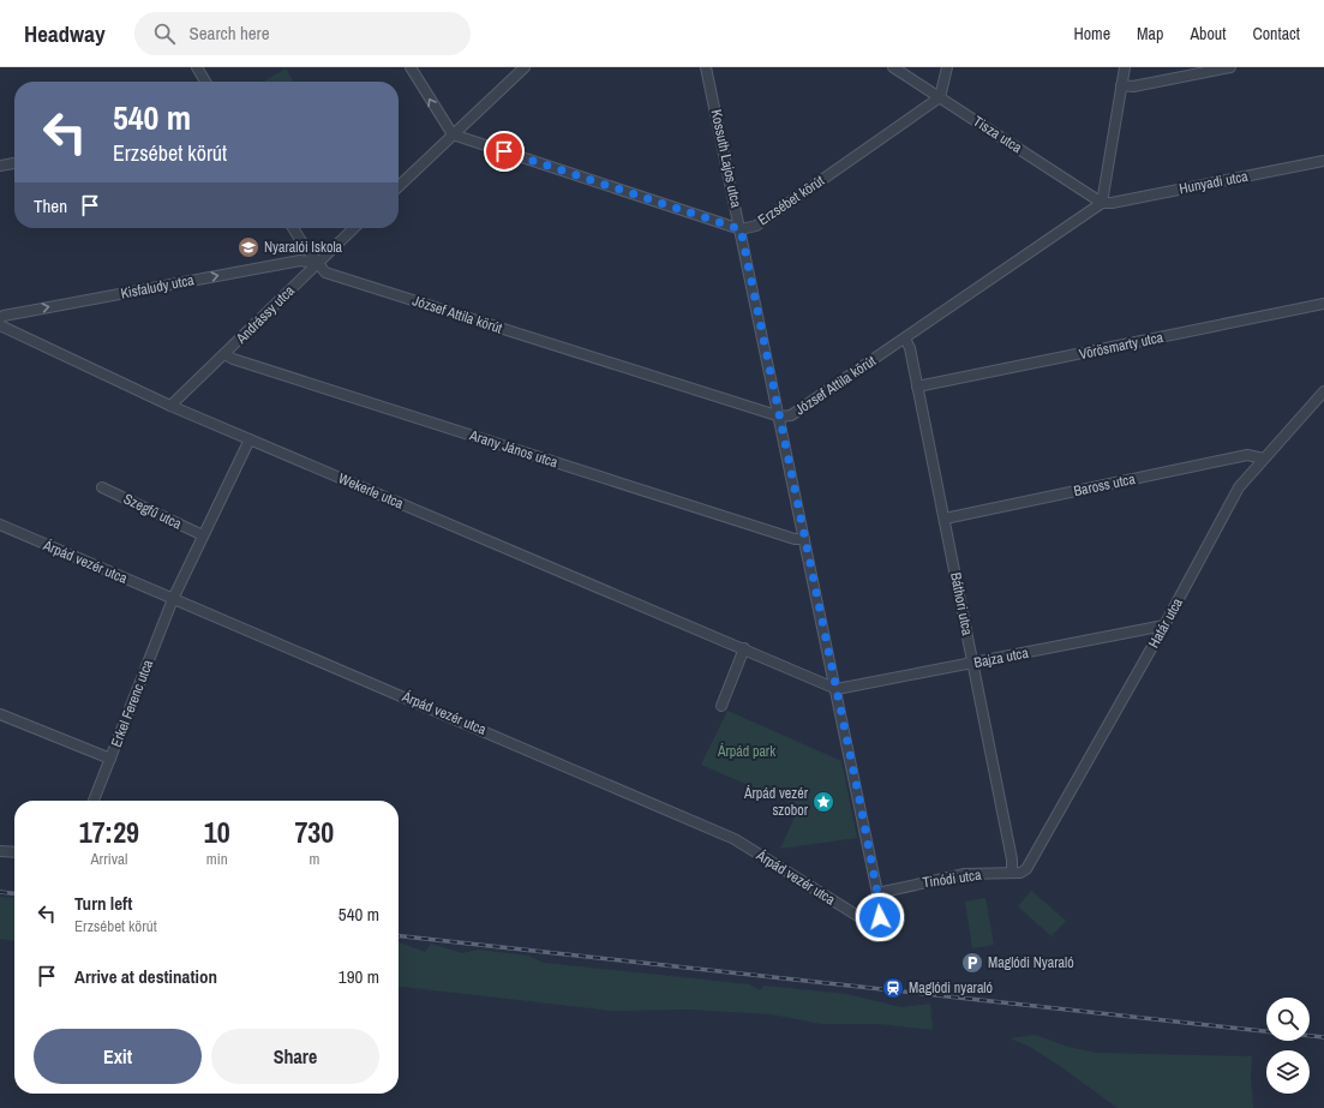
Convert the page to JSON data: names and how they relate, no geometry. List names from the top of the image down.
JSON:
{
  "streets": {
    "street": [
      "Tisza utca",
      "Kossuth Lajos utca",
      "Hunyadi utca",
      "Erzsébet körút",
      "Kisfaludy utca",
      "Andrássy utca",
      "József Attila körút",
      "Vörösmarty utca",
      "Arany János utca",
      "Baross utca",
      "Wekerle utca",
      "Szegfű utca",
      "Árpád vezér utca",
      "Báthori utca",
      "Határ utca",
      "Bajza utca",
      "Erkel Ferenc utca",
      "Tinódi utca"
    ]
  },
  "crossings": [
    ["Tisza utca", "Hunyadi utca"],
    ["Tisza utca", "Erzsébet körút"],
    ["Tisza utca", "József Attila körút"],
    ["Kossuth Lajos utca", "Erzsébet körút"],
    ["Kossuth Lajos utca", "József Attila körút"],
    ["Kossuth Lajos utca", "Arany János utca"],
    ["Kossuth Lajos utca", "Wekerle utca"],
    ["Kossuth Lajos utca", "Árpád vezér utca"],
    ["Kossuth Lajos utca", "Bajza utca"],
    ["Kossuth Lajos utca", "Tinódi utca"],
    ["Hunyadi utca", "József Attila körút"],
    ["Kisfaludy utca", "Andrássy utca"],
    ["Kisfaludy utca", "József Attila körút"],
    ["Andrássy utca", "József Attila körút"],
    ["Andrássy utca", "Arany János utca"],
    ["Andrássy utca", "Wekerle utca"],
    ["József Attila körút", "Báthori utca"],
    ["Vörösmarty utca", "Báthori utca"],
    ["Baross utca", "Báthori utca"],
    ["Baross utca", "Határ utca"],
    ["Wekerle utca", "Bajza utca"],
    ["Árpád vezér utca", "Erkel Ferenc utca"],
    ["Báthori utca", "Bajza utca"],
    ["Báthori utca", "Tinódi utca"],
    ["Határ utca", "Bajza utca"],
    ["Határ utca", "Tinódi utca"]
  ],
  "one_way": ["Kisfaludy utca"],
  "parks": ["Árpád park"],
  "places": {
    "school or university": ["Nyaralói Iskola"],
    "place": ["Árpád vezér szobor"],
    "parking": ["Maglódi Nyaraló"],
    "station": ["Maglódi nyaraló"]
  },
  "page": {
    "header": "Headway",
    "search": "Search here",
    "nav": [
      "Home",
      "Map",
      "About",
      "Contact"
    ],
    "turn": ["540 m", "Erzsébet körút"],
    "then": "Then",
    "eta": [
      "17:29",
      "Arrival",
      "10",
      "min",
      "730",
      "m"
    ],
    "list": [
      {
        "name": "Turn left",
        "note": "Erzsébet körút",
        "value": "540 m"
      },
      {
        "name": "Arrive at destination",
        "value": "190 m"
      }
    ],
    "buttons": ["Exit", "Share"]
  }
}
